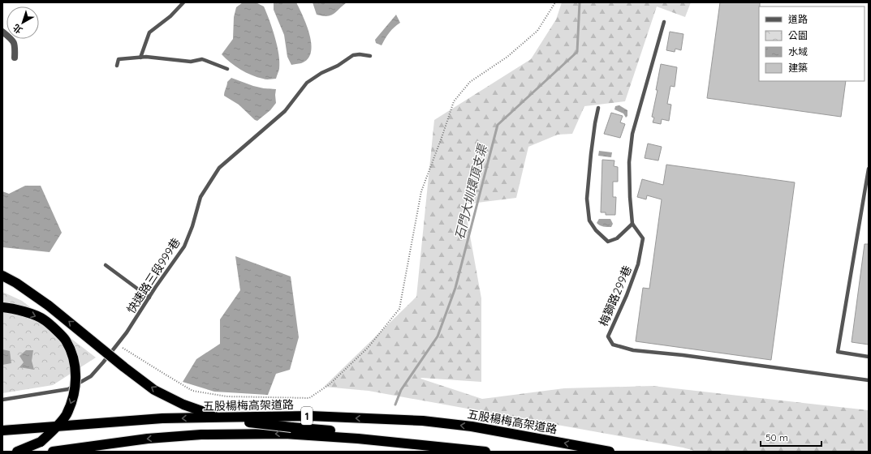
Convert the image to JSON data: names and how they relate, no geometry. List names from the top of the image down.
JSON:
{
  "streets": {
    "highway": ["五股楊梅高架道路", "1"],
    "lane": ["快速路三段999巷", "梅獅路299巷"]
  },
  "water": ["石門大圳環頂支渠"],
  "legend": [
    "道路",
    "公園",
    "水域",
    "建築"
  ],
  "scale_bar": "50 m",
  "north": "bottom left"
}
